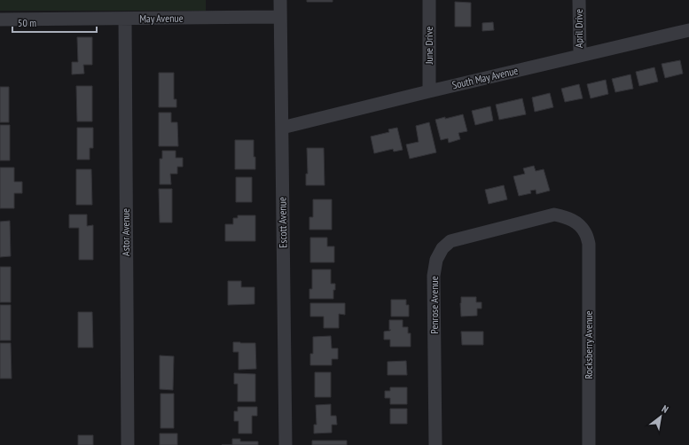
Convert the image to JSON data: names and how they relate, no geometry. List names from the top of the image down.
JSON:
{
  "streets": {
    "street": [
      "May Avenue",
      "April Drive",
      "June Drive",
      "South May Avenue",
      "Escott Avenue",
      "Astor Avenue",
      "Penrose Avenue",
      "Rocksberry Avenue"
    ]
  },
  "crossings": [
    ["May Avenue", "Escott Avenue"],
    ["May Avenue", "Astor Avenue"],
    ["April Drive", "South May Avenue"],
    ["June Drive", "South May Avenue"],
    ["South May Avenue", "Escott Avenue"],
    ["Penrose Avenue", "Rocksberry Avenue"]
  ],
  "scale_bar": "50 m",
  "north": "top right"
}
